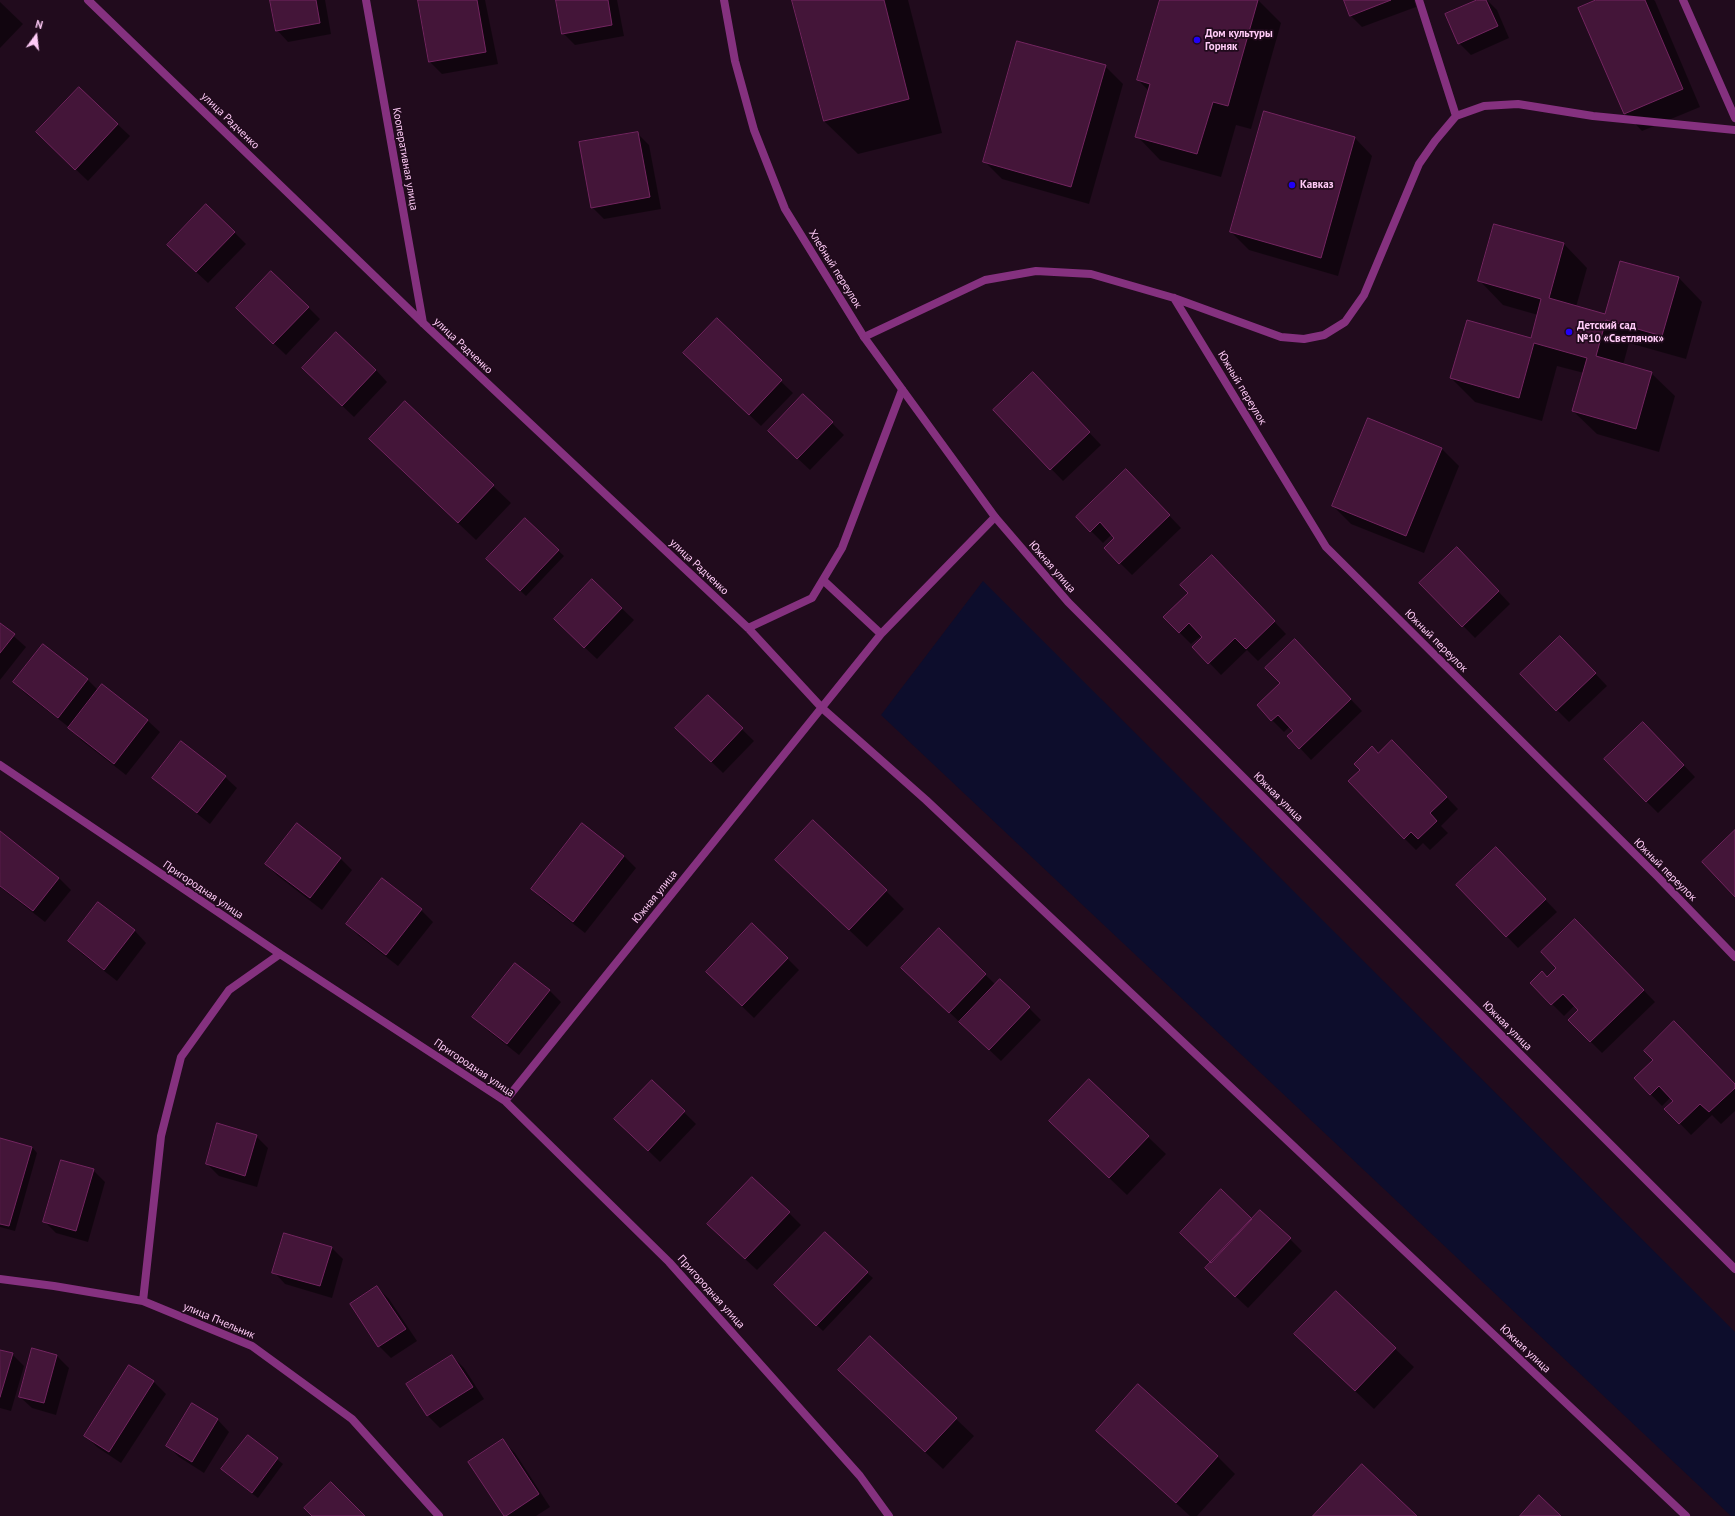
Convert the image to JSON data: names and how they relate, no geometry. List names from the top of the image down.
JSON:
{
  "streets": {
    "street": [
      "улица Радченко",
      "Кооперативная улица",
      "Хлебный переулок",
      "Южный переулок",
      "Южная улица",
      "Пригородная улица",
      "улица Пчельник"
    ]
  },
  "crossings": [
    ["улица Радченко", "Кооперативная улица"],
    ["улица Радченко", "Южная улица"],
    ["Хлебный переулок", "Южная улица"],
    ["Южная улица", "Пригородная улица"]
  ],
  "places": ["Дом культуры Горняк", "Кавказ", "Детский сад №10 «Светлячок»"],
  "north": "top"
}
